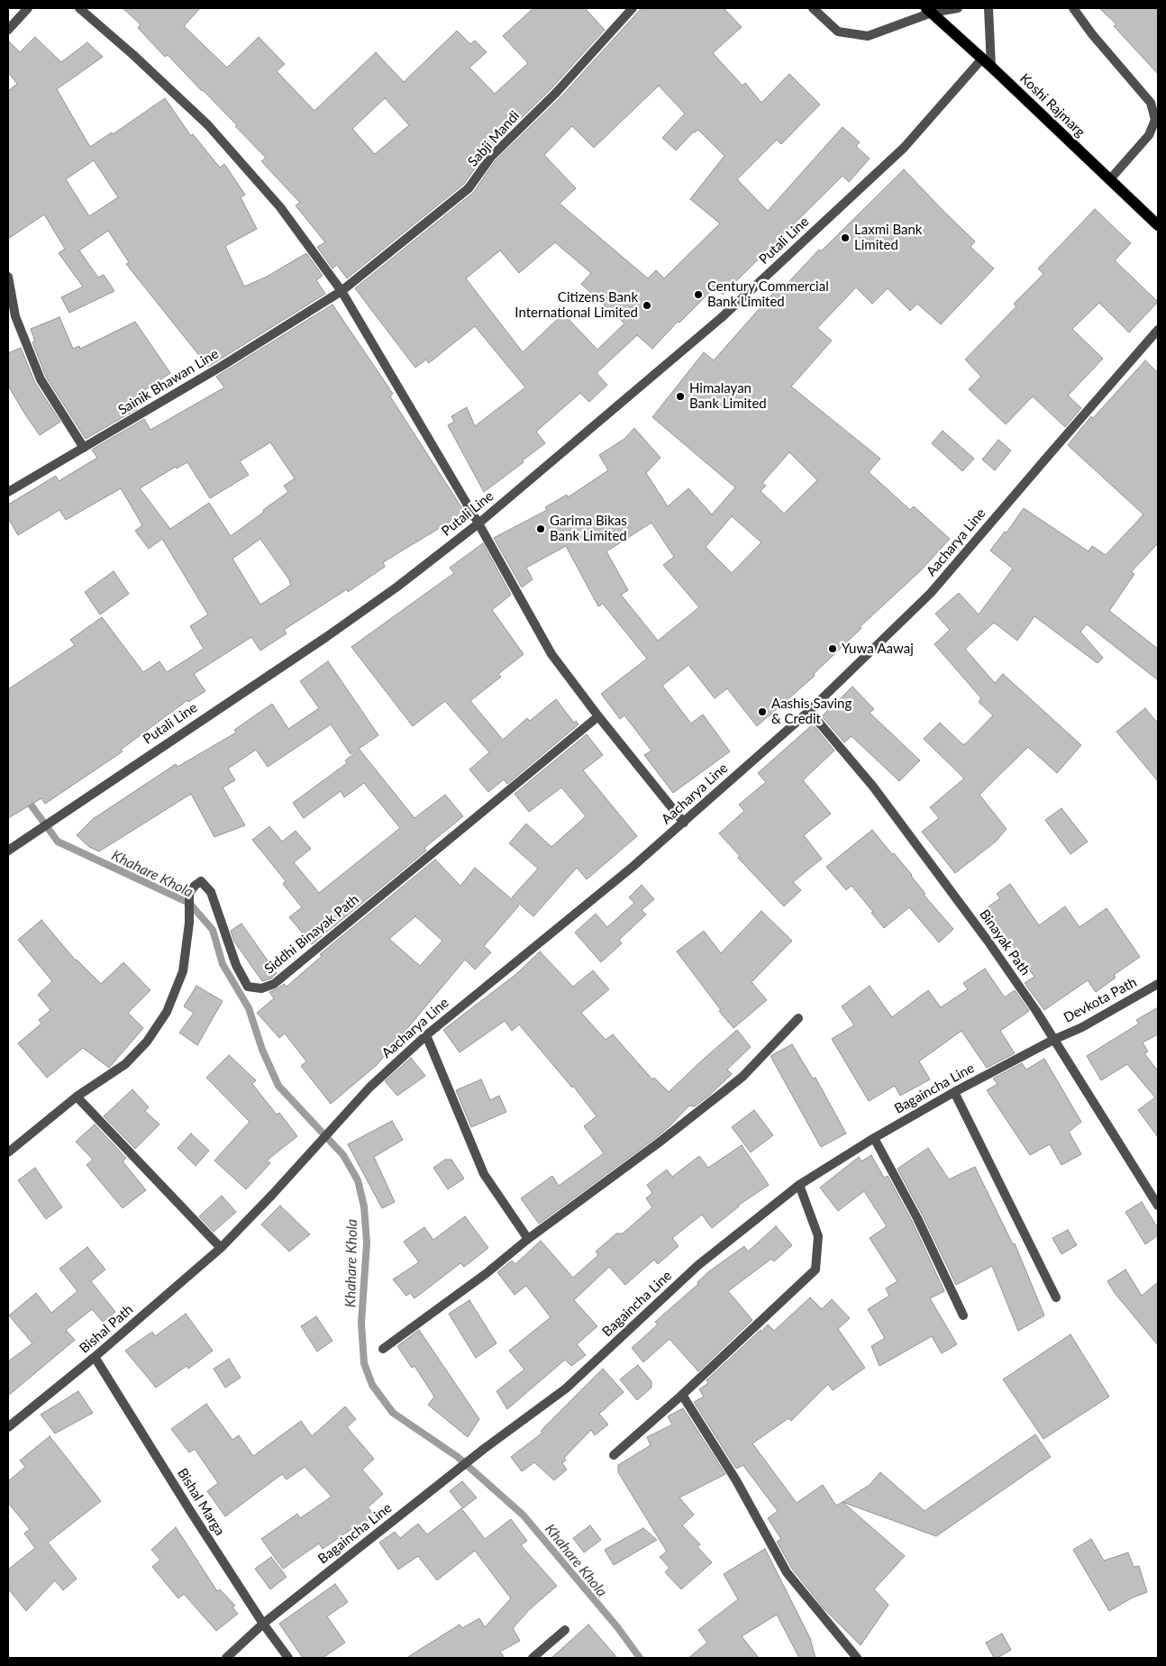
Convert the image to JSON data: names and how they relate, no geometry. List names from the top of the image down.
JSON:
{
  "streets": {
    "main road": ["Koshi Rajmarg"],
    "street": [
      "Sabji Mandi",
      "Putali Line",
      "Sainik Bhawan Line",
      "Aacharya Line",
      "Siddhi Binayak Path",
      "Binayak Path",
      "Devkota Path",
      "Bagaincha Line",
      "Bishal Path",
      "Bishal Marga"
    ]
  },
  "crossings": [
    ["Koshi Rajmarg", "Putali Line"],
    ["Sabji Mandi", "Sainik Bhawan Line"],
    ["Aacharya Line", "Binayak Path"],
    ["Aacharya Line", "Bishal Path"],
    ["Binayak Path", "Devkota Path"],
    ["Binayak Path", "Bagaincha Line"],
    ["Devkota Path", "Bagaincha Line"],
    ["Bagaincha Line", "Bishal Marga"],
    ["Bishal Path", "Bishal Marga"]
  ],
  "water": ["Khahare Khola"],
  "places": [
    "Laxmi Bank Limited",
    "Century Commercial Bank Limited",
    "Citizens Bank International Limited",
    "Himalayan Bank Limited",
    "Garima Bikas Bank Limited",
    "Yuwa Aawaj",
    "Aashis Saving & Credit"
  ]
}
